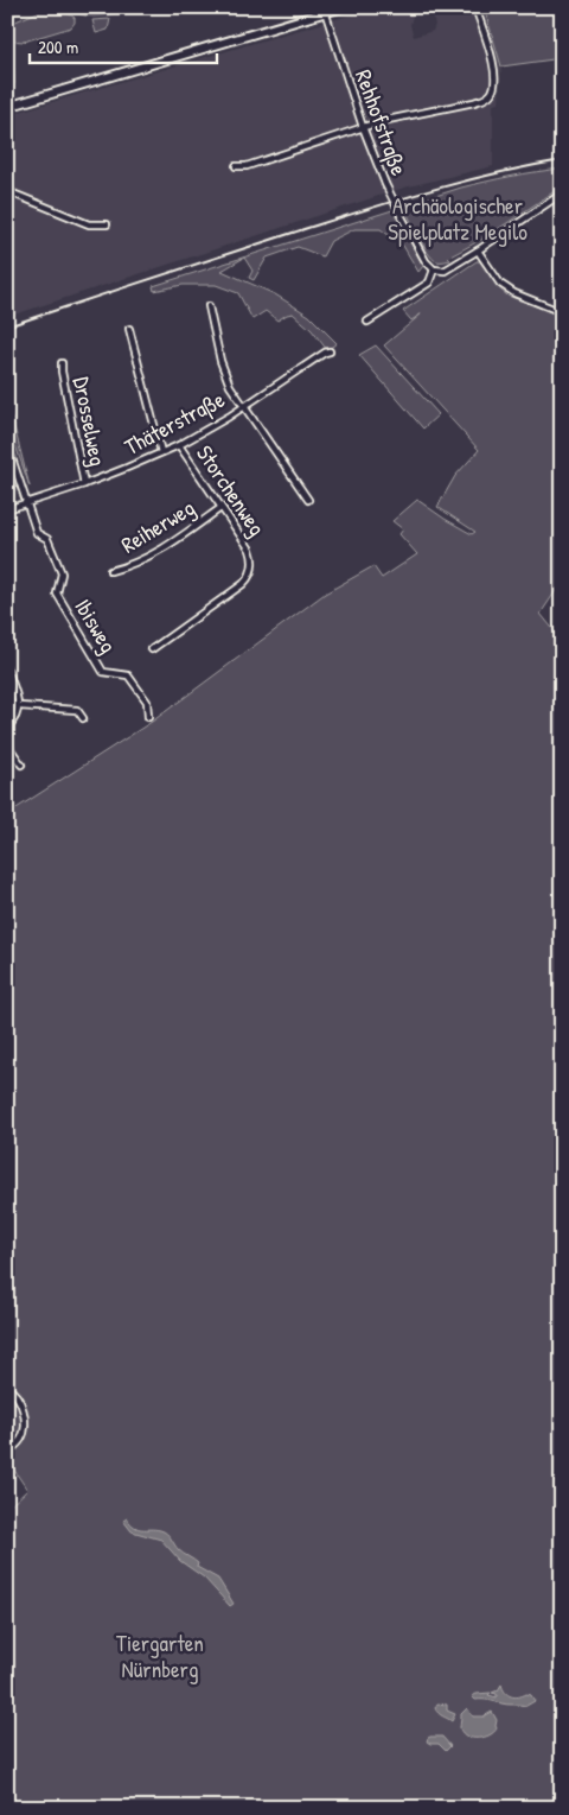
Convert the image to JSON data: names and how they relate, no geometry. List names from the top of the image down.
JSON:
{
  "streets": {
    "street": [
      "Rehhofstraße",
      "Drosselweg",
      "Thäterstraße",
      "Storchenweg",
      "Reiherweg",
      "Ibisweg"
    ]
  },
  "crossings": [
    ["Drosselweg", "Thäterstraße"],
    ["Thäterstraße", "Storchenweg"],
    ["Thäterstraße", "Ibisweg"],
    ["Storchenweg", "Reiherweg"]
  ],
  "parks": ["Archäologischer Spielplatz Megilo", "Tiergarten Nürnberg"],
  "scale_bar": "200 m"
}
